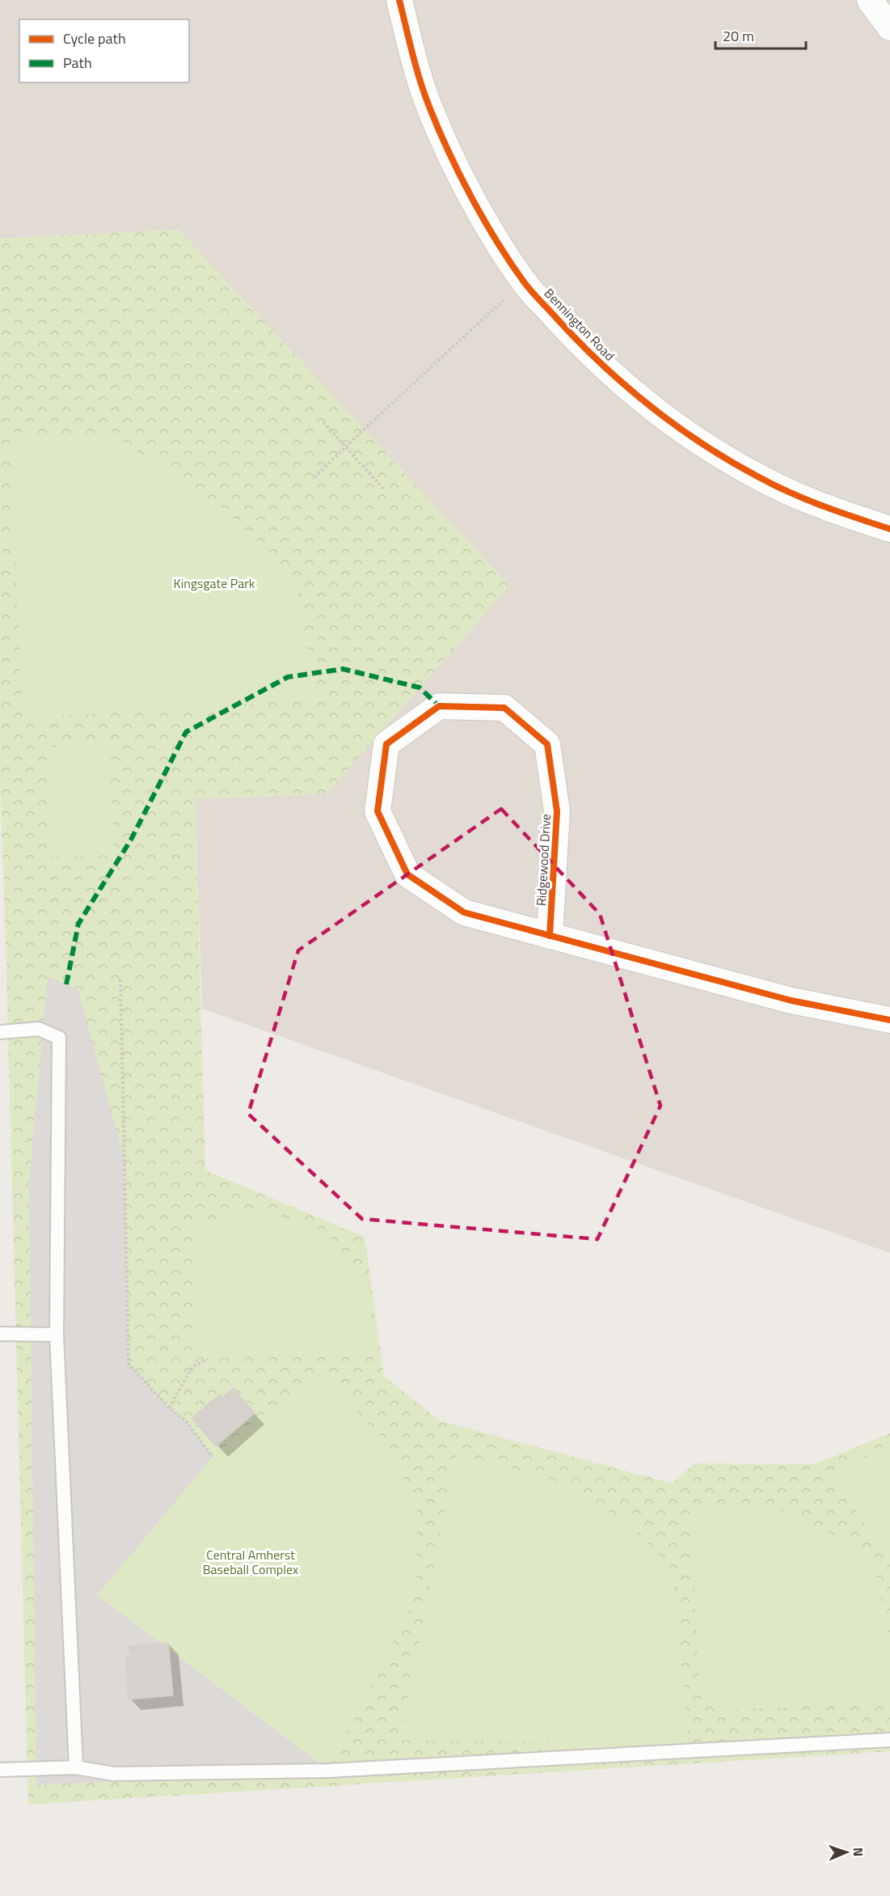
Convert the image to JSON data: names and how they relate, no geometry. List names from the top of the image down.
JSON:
{
  "streets": {
    "street": ["Bennington Road", "Ridgewood Drive"]
  },
  "parks": ["Kingsgate Park", "Central Amherst Baseball Complex"],
  "legend": ["Cycle path", "Path"],
  "scale_bar": "20 m",
  "north": "right"
}
